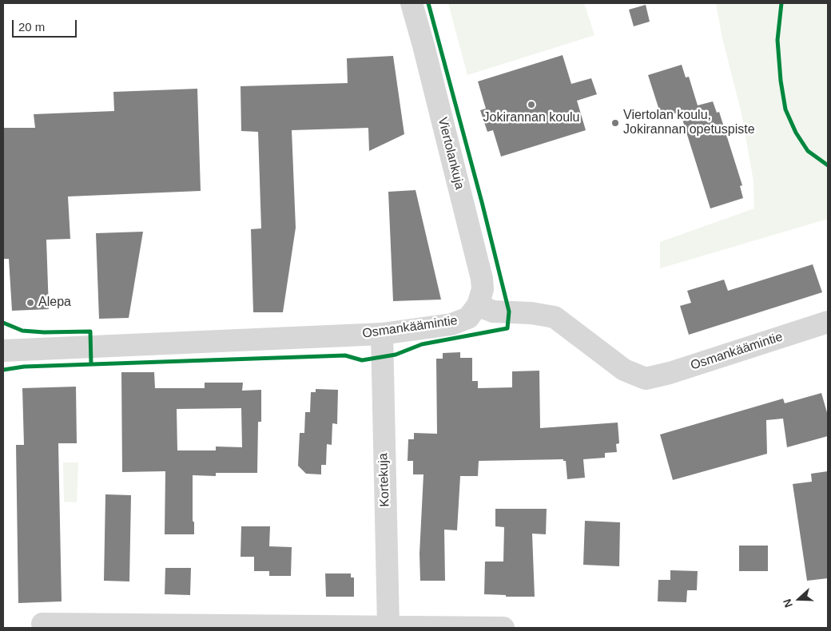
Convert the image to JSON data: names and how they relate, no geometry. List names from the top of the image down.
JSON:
{
  "streets": {
    "street": ["Viertolankuja", "Osmankäämintie", "Kortekuja"]
  },
  "crossings": [
    ["Viertolankuja", "Osmankäämintie"],
    ["Osmankäämintie", "Kortekuja"]
  ],
  "places": ["Jokirannan koulu", "Viertolan koulu, Jokirannan opetuspiste", "Alepa"],
  "scale_bar": "20 m",
  "north": "left"
}
